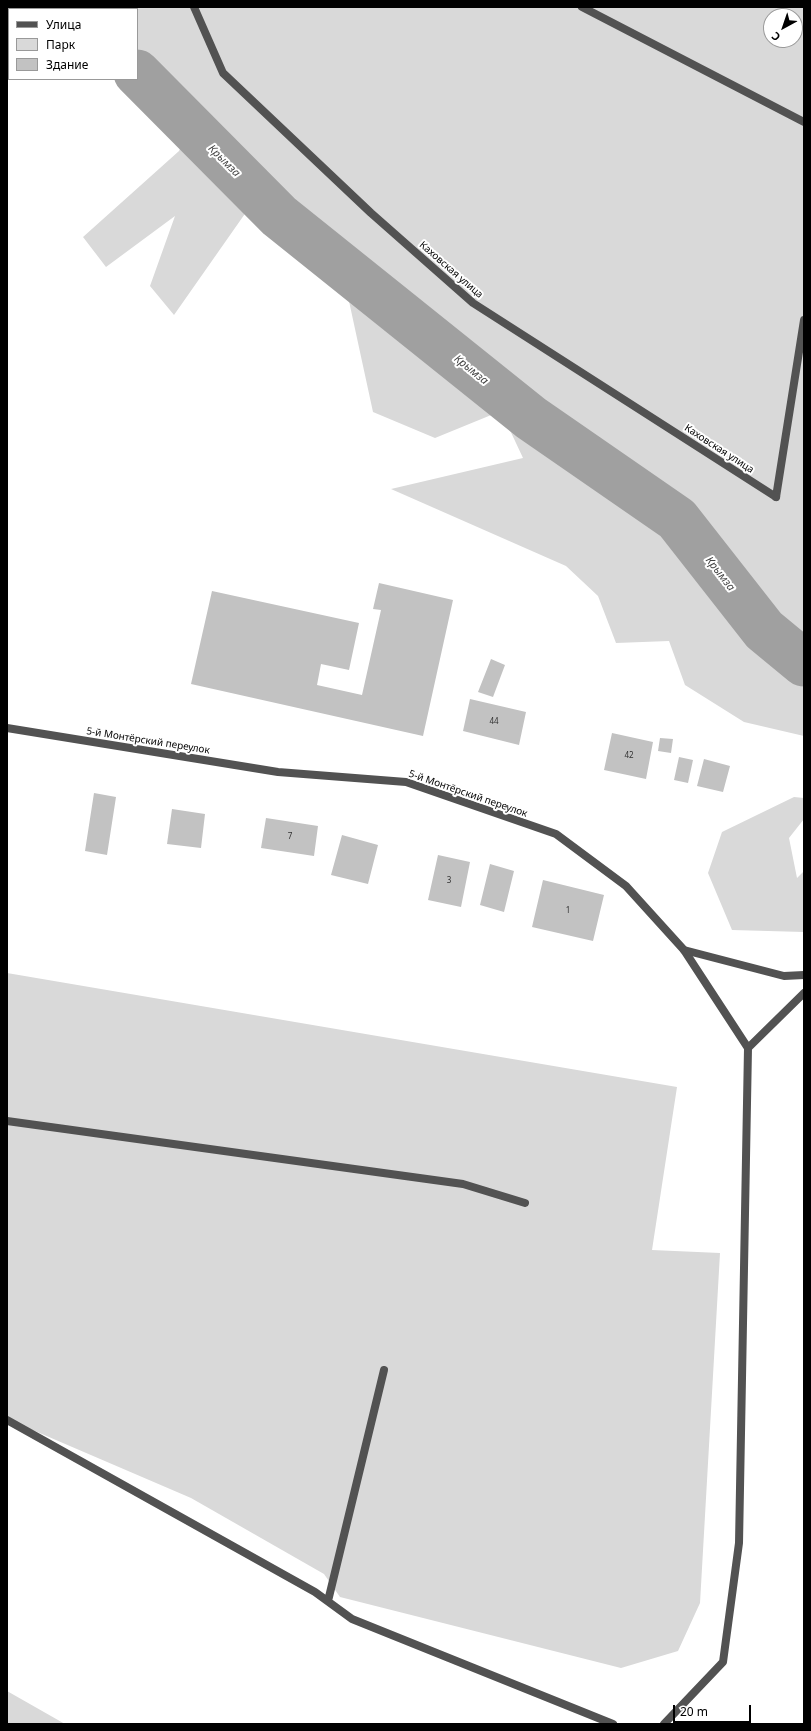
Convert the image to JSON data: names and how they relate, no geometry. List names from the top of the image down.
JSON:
{
  "streets": {
    "street": ["Каховская улица", "5-й Монтёрский переулок"]
  },
  "water": ["Крымза"],
  "house_numbers": [
    "44",
    "42",
    "7",
    "3",
    "1"
  ],
  "legend": ["Улица", "Парк", "Здание"],
  "scale_bar": "20 m",
  "north": "bottom left"
}
